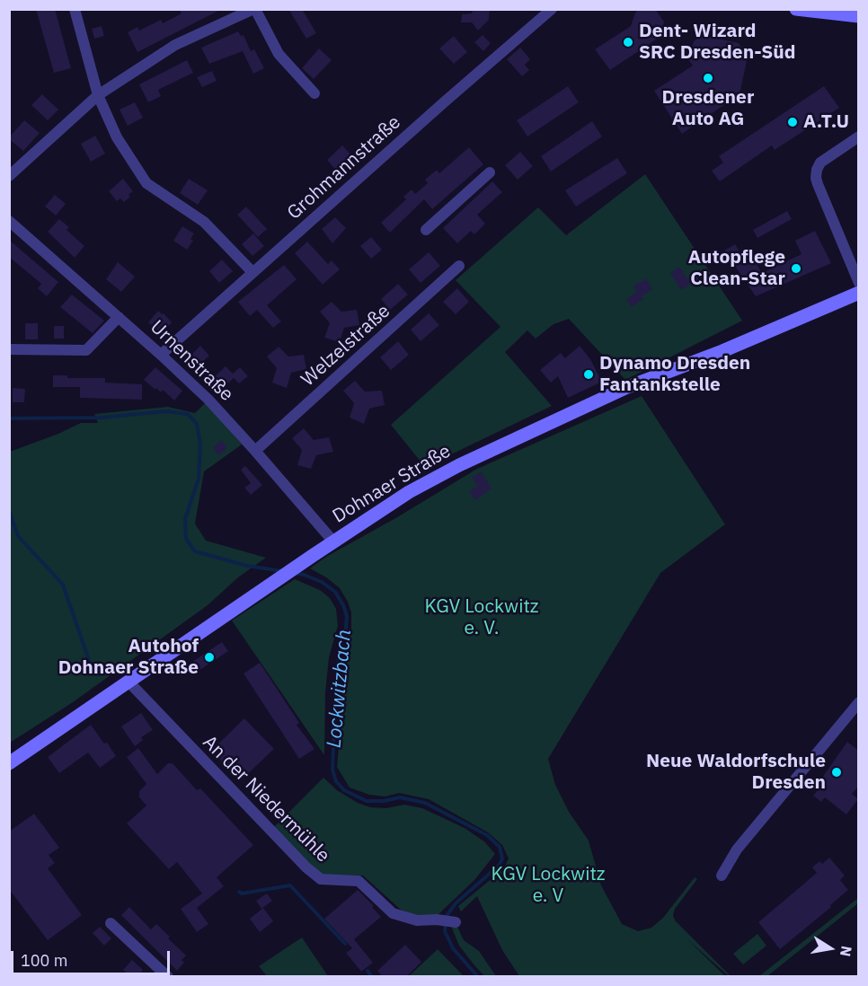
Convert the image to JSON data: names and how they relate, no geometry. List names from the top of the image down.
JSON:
{
  "streets": {
    "main road": ["Dohnaer Straße"],
    "street": [
      "Grohmannstraße",
      "Welzelstraße",
      "Urnenstraße",
      "An der Niedermühle"
    ]
  },
  "crossings": [
    ["Grohmannstraße", "Urnenstraße"],
    ["Welzelstraße", "Urnenstraße"],
    ["Urnenstraße", "Dohnaer Straße"],
    ["Dohnaer Straße", "An der Niedermühle"]
  ],
  "water": ["Lockwitzbach"],
  "parks": ["KGV Lockwitz e. V.", "KGV Lockwitz e. V"],
  "places": [
    "Dent- Wizard SRC Dresden-Süd",
    "Dresdener Auto AG",
    "A.T.U",
    "Autopflege Clean-Star",
    "Dynamo Dresden Fantankstelle",
    "Autohof Dohnaer Straße",
    "Neue Waldorfschule Dresden"
  ],
  "scale_bar": "100 m",
  "north": "right"
}
